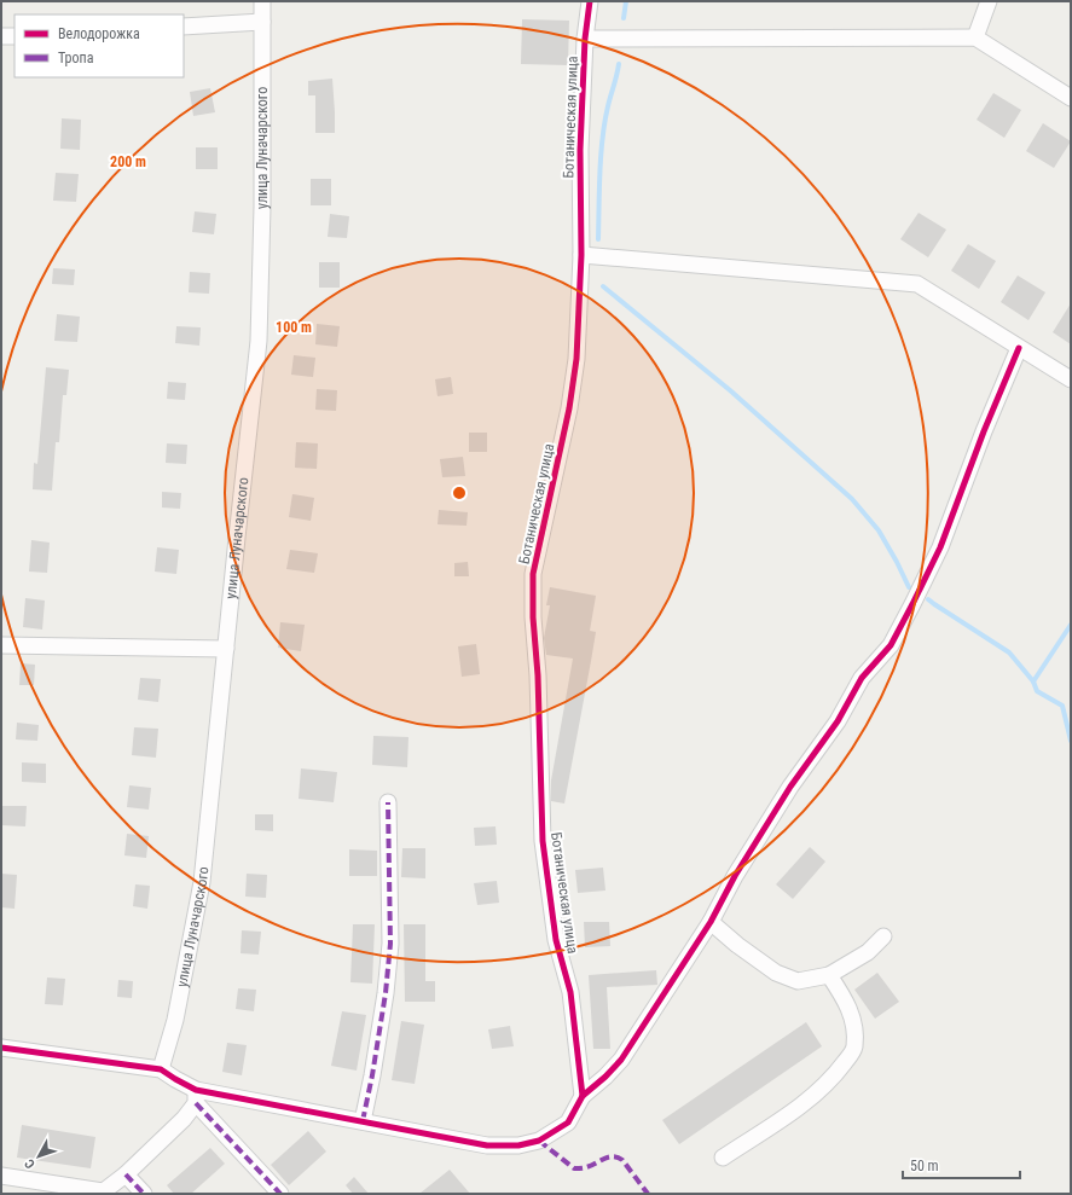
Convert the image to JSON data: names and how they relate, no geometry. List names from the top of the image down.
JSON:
{
  "streets": {
    "street": ["Ботаническая улица", "улица Луначарского"]
  },
  "legend": ["Велодорожка", "Тропа"],
  "scale_bar": "50 m",
  "north": "bottom left",
  "rings": ["200 m", "100 m"]
}
